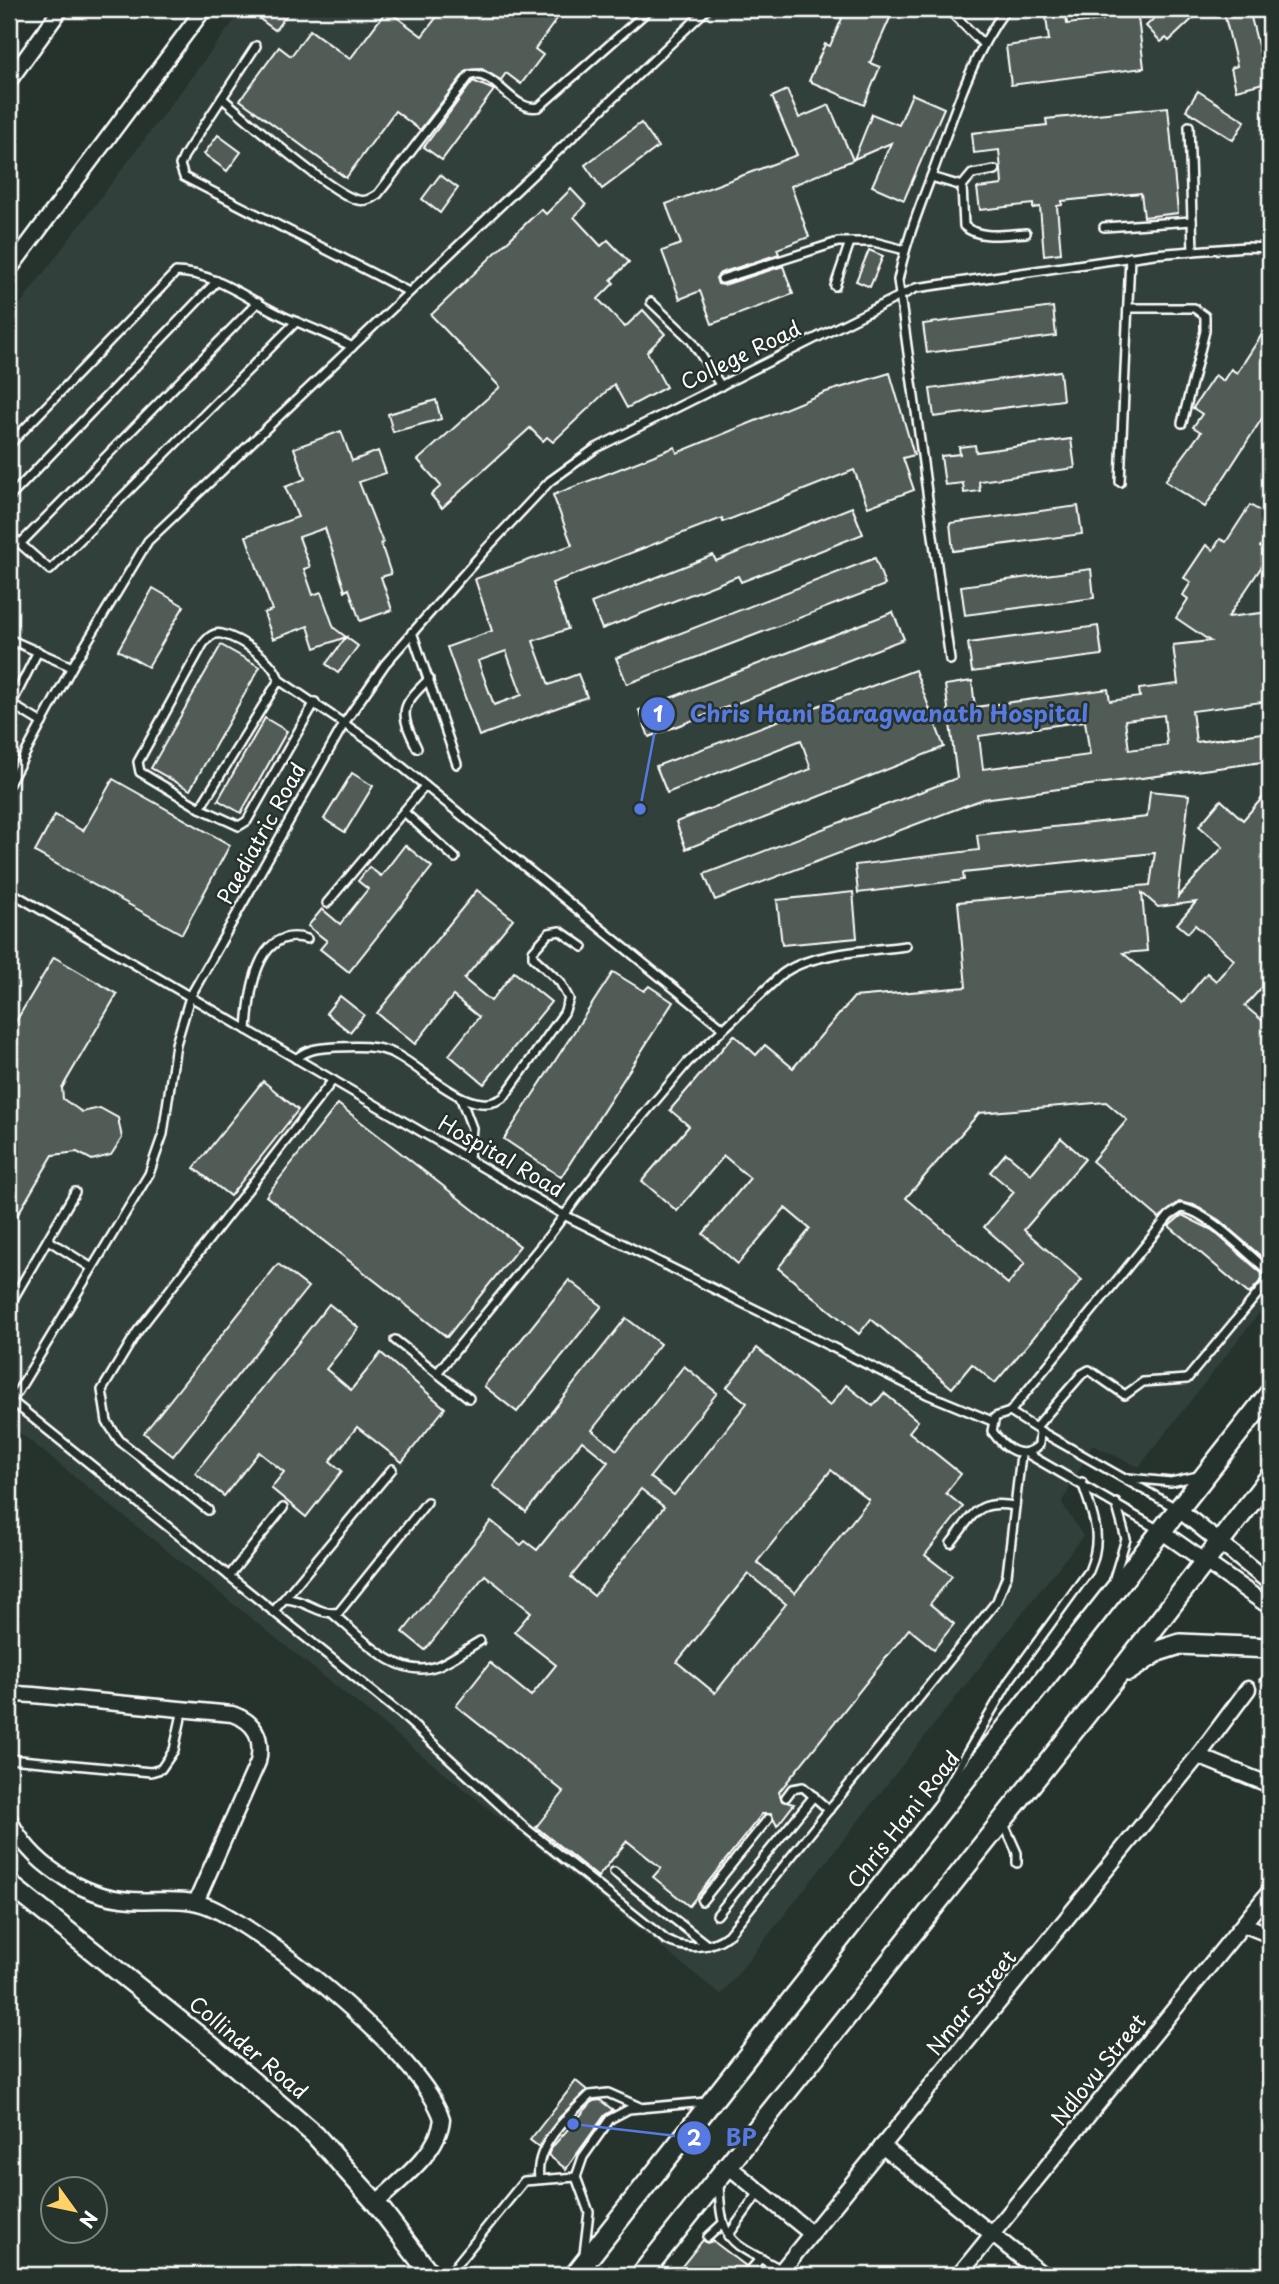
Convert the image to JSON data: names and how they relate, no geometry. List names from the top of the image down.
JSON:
{
  "streets": {
    "main road": ["Chris Hani Road"],
    "street": ["Nmar Street", "Collinder Road", "Ndlovu Street"],
    "lane": ["College Road", "Paediatric Road", "Hospital Road"]
  },
  "crossings": [
    ["College Road", "Paediatric Road"],
    ["Paediatric Road", "Hospital Road"]
  ],
  "places": ["Chris Hani Baragwanath Hospital", "BP"],
  "north": "bottom right"
}
